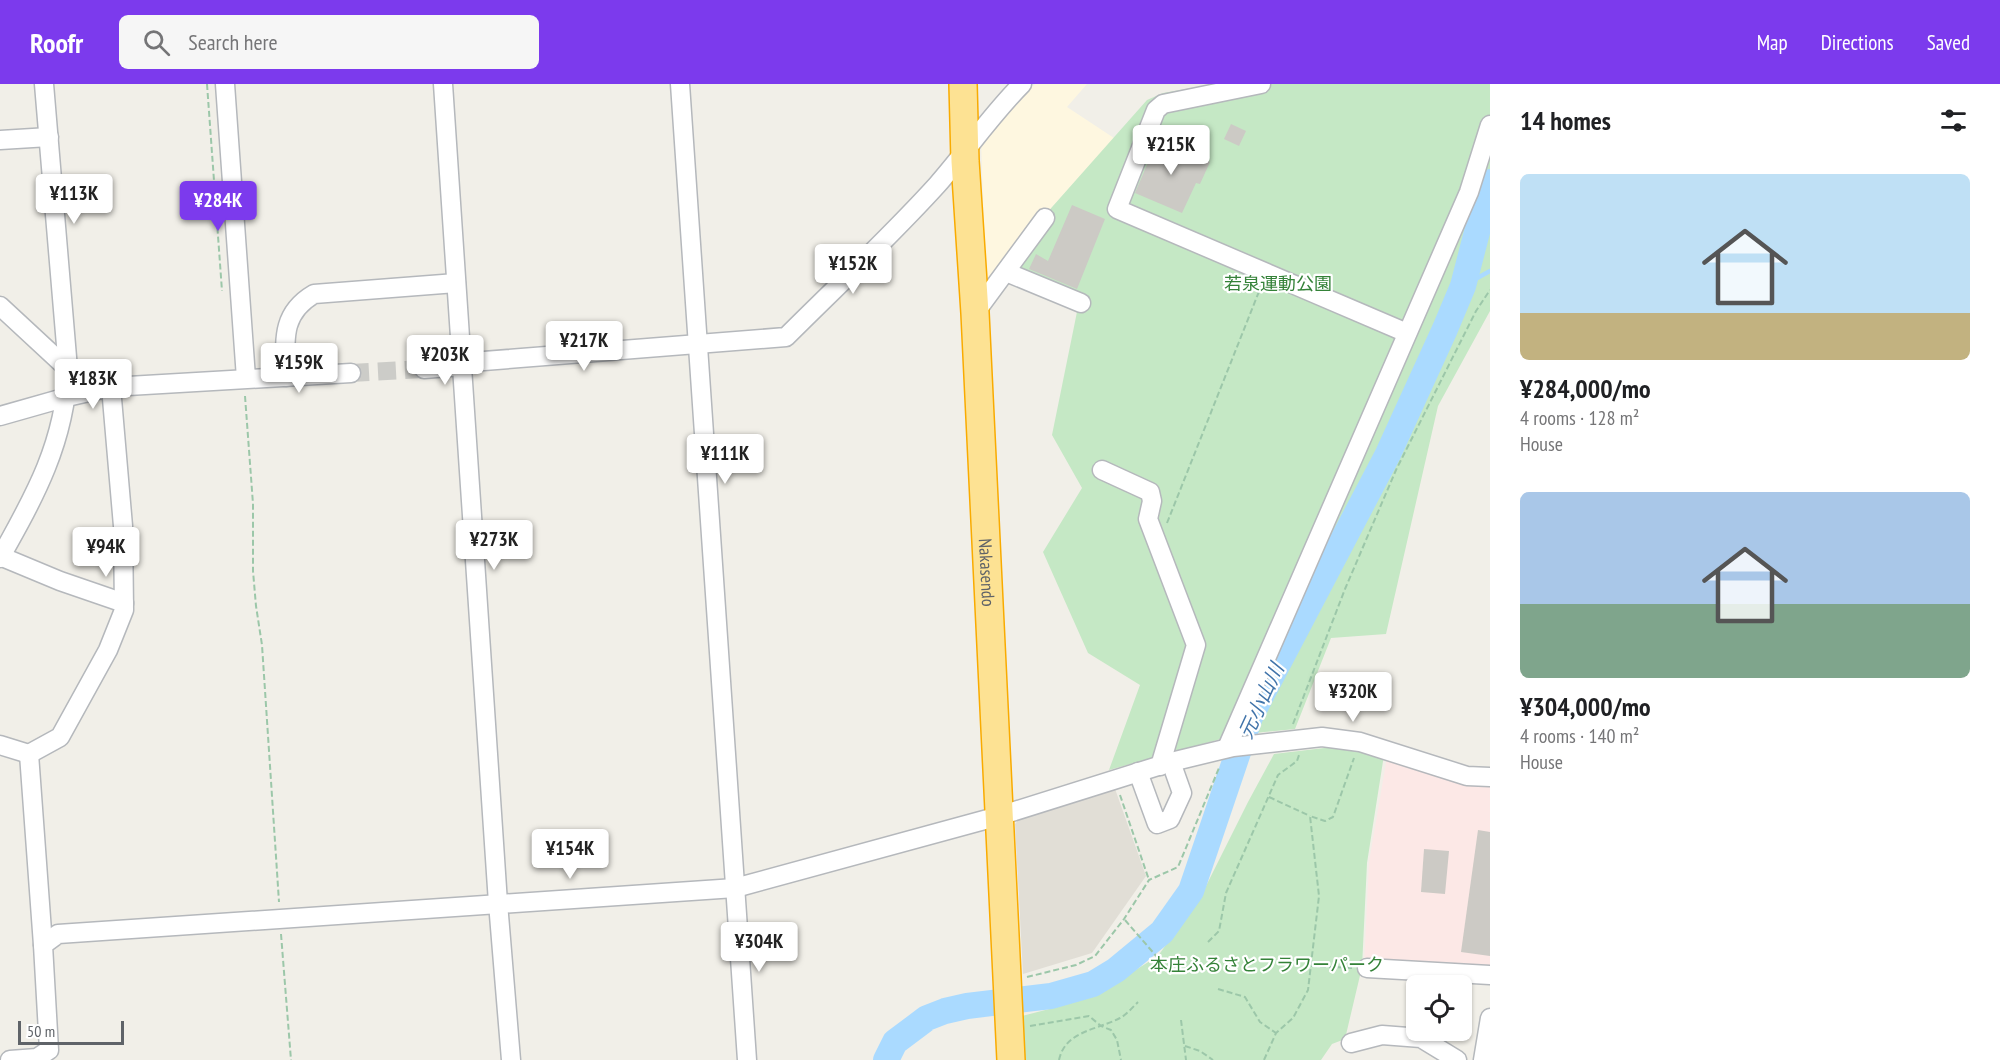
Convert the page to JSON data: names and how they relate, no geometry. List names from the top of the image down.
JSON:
{
  "streets": {
    "highway": ["Nakasendo"]
  },
  "water": ["元小山川"],
  "parks": ["若泉運動公園", "本庄ふるさとフラワーパーク"],
  "scale_bar": "50 m",
  "page": {
    "header": "Roofr",
    "search": "Search here",
    "nav": ["Map", "Directions", "Saved"],
    "heading": "14 homes",
    "price": [
      "¥215K",
      "¥113K",
      "¥284K",
      "¥152K",
      "¥217K",
      "¥203K",
      "¥159K",
      "¥183K",
      "¥111K",
      "¥273K",
      "¥94K",
      "¥320K",
      "¥154K",
      "¥304K"
    ],
    "list": [
      {
        "name": "¥284,000/mo",
        "note": "4 rooms · 128 m² · House"
      },
      {
        "name": "¥304,000/mo",
        "note": "4 rooms · 140 m² · House"
      }
    ],
    "scale": "50 m"
  }
}
